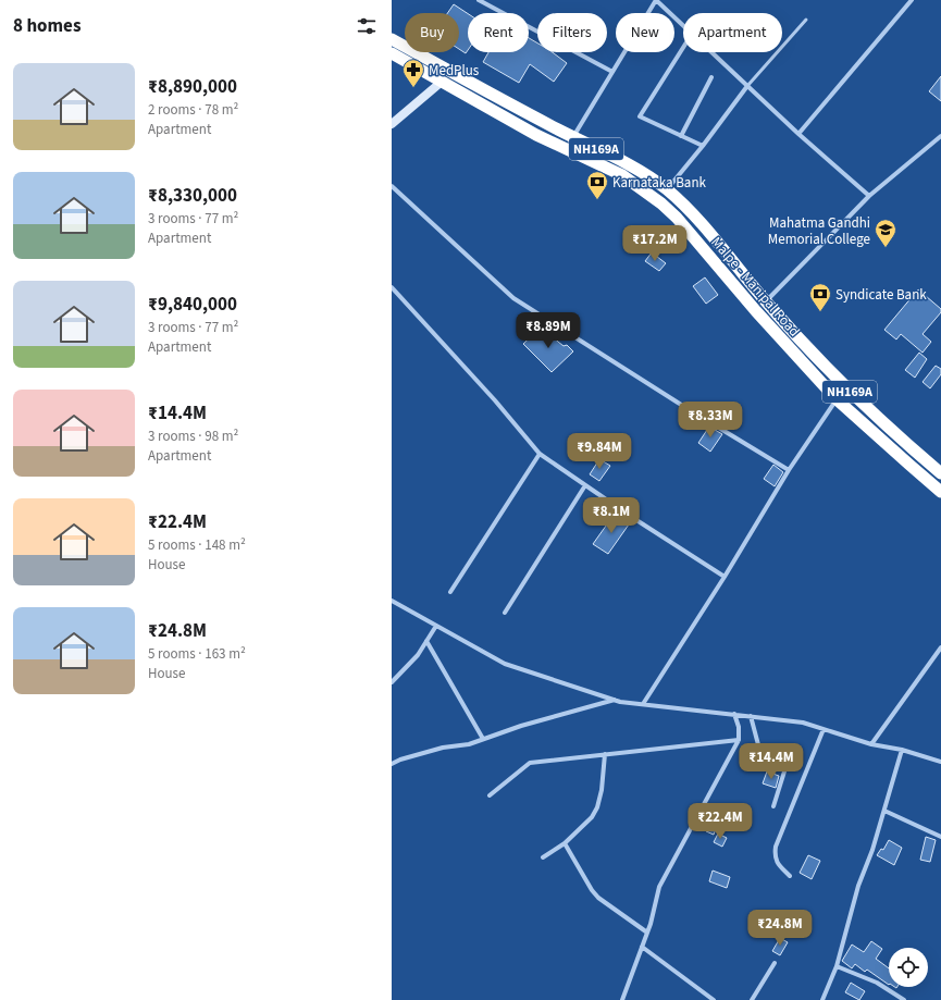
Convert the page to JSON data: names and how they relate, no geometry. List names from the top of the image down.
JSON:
{
  "streets": {
    "highway": ["NH169A", "Malpe - Manipal Road"]
  },
  "places": {
    "pharmacy": ["MedPlus"],
    "bank": ["Karnataka Bank", "Syndicate Bank"],
    "school or university": ["Mahatma Gandhi Memorial College"]
  },
  "page": {
    "heading": "8 homes",
    "chip": [
      "Buy",
      "Rent",
      "Filters",
      "New",
      "Apartment"
    ],
    "list": [
      {
        "name": "₹8,890,000",
        "note": "2 rooms · 78 m² · Apartment"
      },
      {
        "name": "₹8,330,000",
        "note": "3 rooms · 77 m² · Apartment"
      },
      {
        "name": "₹9,840,000",
        "note": "3 rooms · 77 m² · Apartment"
      },
      {
        "name": "₹14.4M",
        "note": "3 rooms · 98 m² · Apartment"
      },
      {
        "name": "₹22.4M",
        "note": "5 rooms · 148 m² · House"
      },
      {
        "name": "₹24.8M",
        "note": "5 rooms · 163 m² · House"
      }
    ],
    "price": [
      "₹17.2M",
      "₹8.89M",
      "₹8.33M",
      "₹9.84M",
      "₹8.1M",
      "₹14.4M",
      "₹22.4M",
      "₹24.8M"
    ]
  }
}
